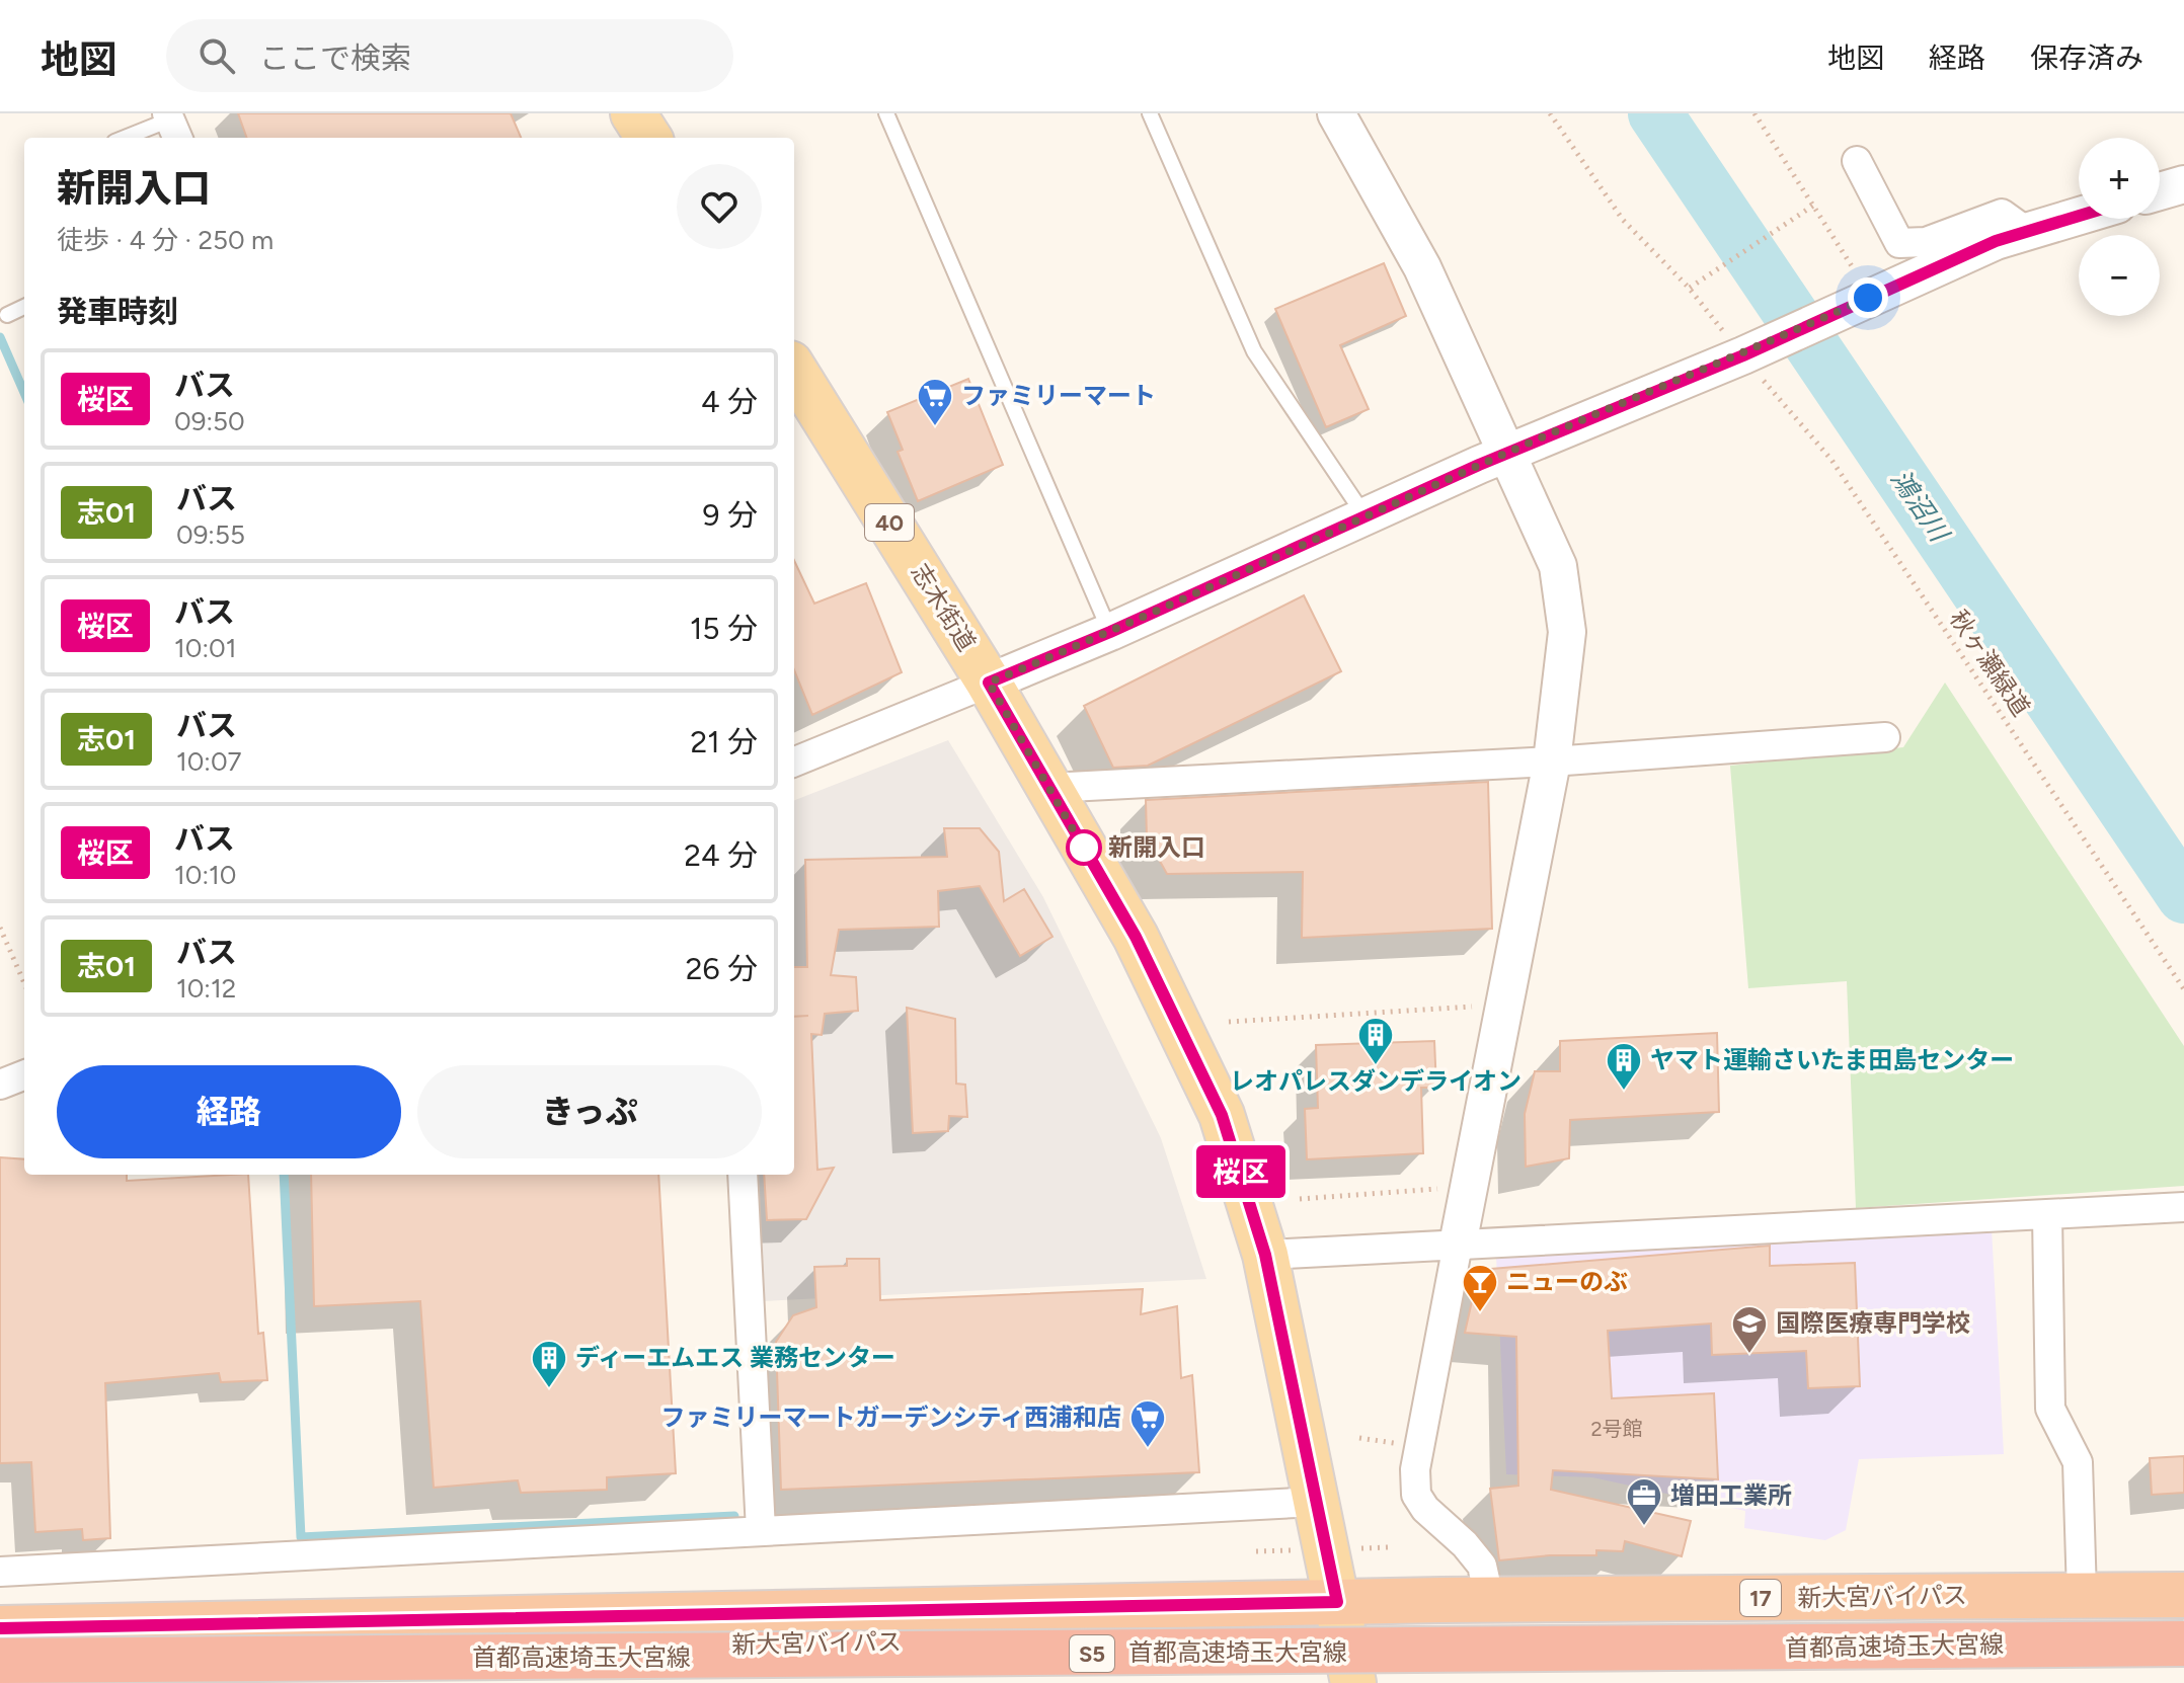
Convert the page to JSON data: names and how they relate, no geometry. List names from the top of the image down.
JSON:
{
  "streets": {
    "highway": [
      "新大宮バイパス",
      "17",
      "首都高速埼玉大宮線",
      "S5"
    ],
    "main road": ["40", "志木街道"],
    "path": ["秋ヶ瀬緑道"]
  },
  "crossings": [
    ["志木街道", "新大宮バイパス"],
    ["志木街道", "17"],
    ["新大宮バイパス", "17"]
  ],
  "water": ["鴻沼川"],
  "places": {
    "supermarket": ["ファミリーマート", "ファミリーマートガーデンシティ西浦和店"],
    "other": ["新開入口"],
    "building": ["レオパレスダンデライオン", "ヤマト運輸さいたま田島センター", "ディーエムエス 業務センター"],
    "bar": ["ニューのぶ"],
    "school or university": ["国際医療専門学校"],
    "office": ["増田工業所"]
  },
  "lines": ["bus line 桜区"],
  "house_numbers": ["2号館"],
  "page": {
    "header": "地図",
    "search": "ここで検索",
    "nav": ["地図", "経路", "保存済み"],
    "on_map": "桜区",
    "map_buttons": ["+", "−"],
    "heading": [
      ["新開入口", "徒歩 · 4 分 · 250 m"],
      "発車時刻"
    ],
    "list": [
      {
        "mark": "桜区",
        "name": "バス",
        "note": "09:50",
        "value": "4 分"
      },
      {
        "mark": "志01",
        "name": "バス",
        "note": "09:55",
        "value": "9 分"
      },
      {
        "mark": "桜区",
        "name": "バス",
        "note": "10:01",
        "value": "15 分"
      },
      {
        "mark": "志01",
        "name": "バス",
        "note": "10:07",
        "value": "21 分"
      },
      {
        "mark": "桜区",
        "name": "バス",
        "note": "10:10",
        "value": "24 分"
      },
      {
        "mark": "志01",
        "name": "バス",
        "note": "10:12",
        "value": "26 分"
      }
    ],
    "buttons": ["経路", "きっぷ"]
  }
}
